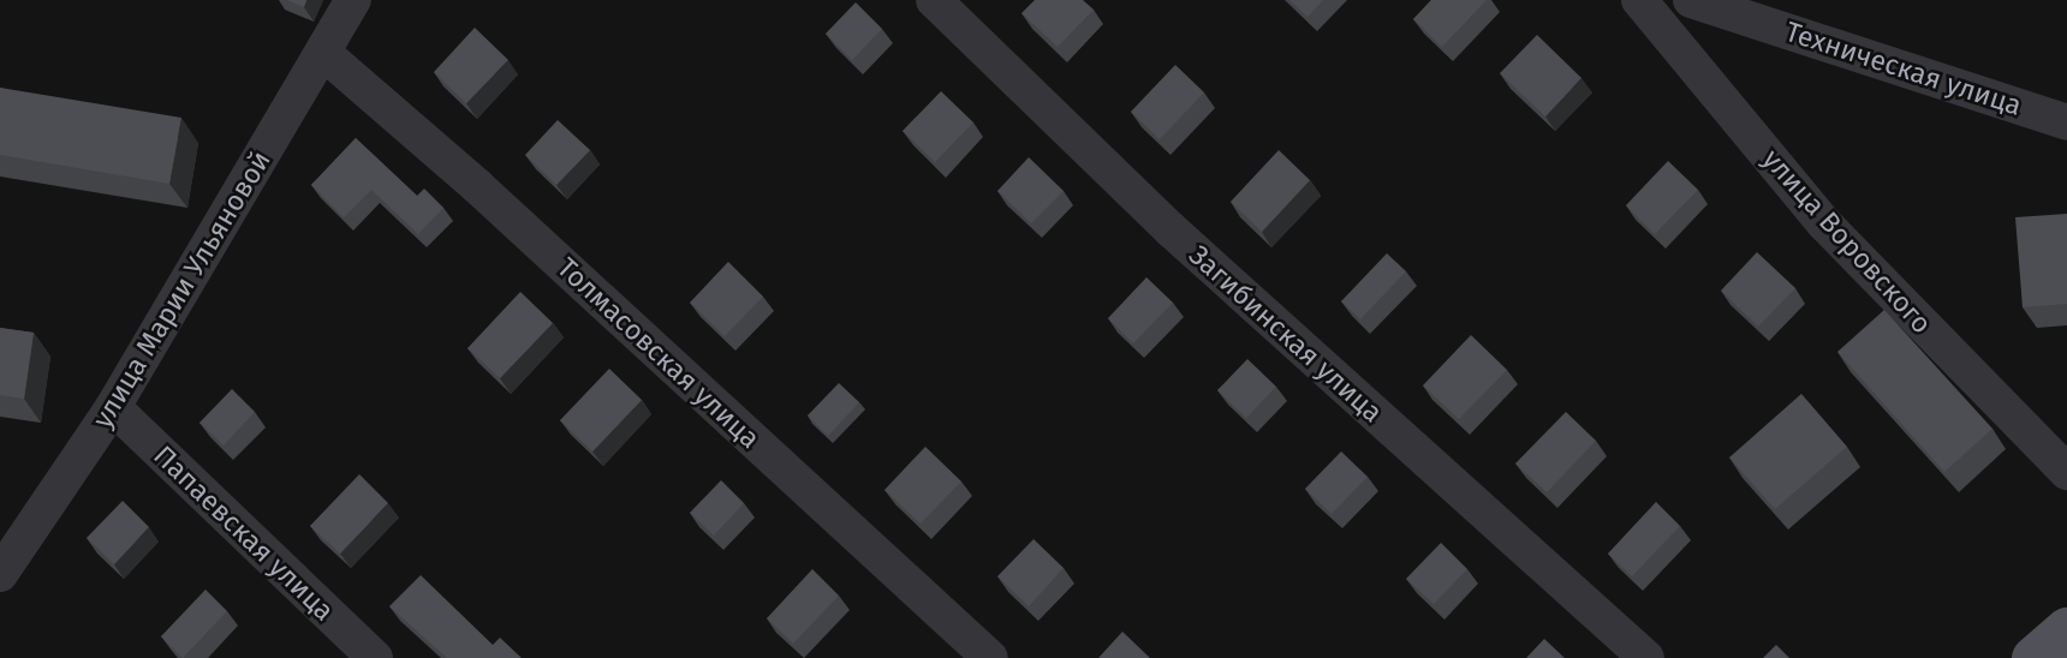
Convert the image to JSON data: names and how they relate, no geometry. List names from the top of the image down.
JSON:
{
  "streets": {
    "street": [
      "Техническая улица",
      "улица Воровского",
      "улица Марии Ульяновой",
      "Загибинская улица",
      "Толмасовская улица",
      "Папаевская улица"
    ]
  },
  "crossings": [
    ["улица Марии Ульяновой", "Толмасовская улица"],
    ["улица Марии Ульяновой", "Папаевская улица"]
  ]
}
